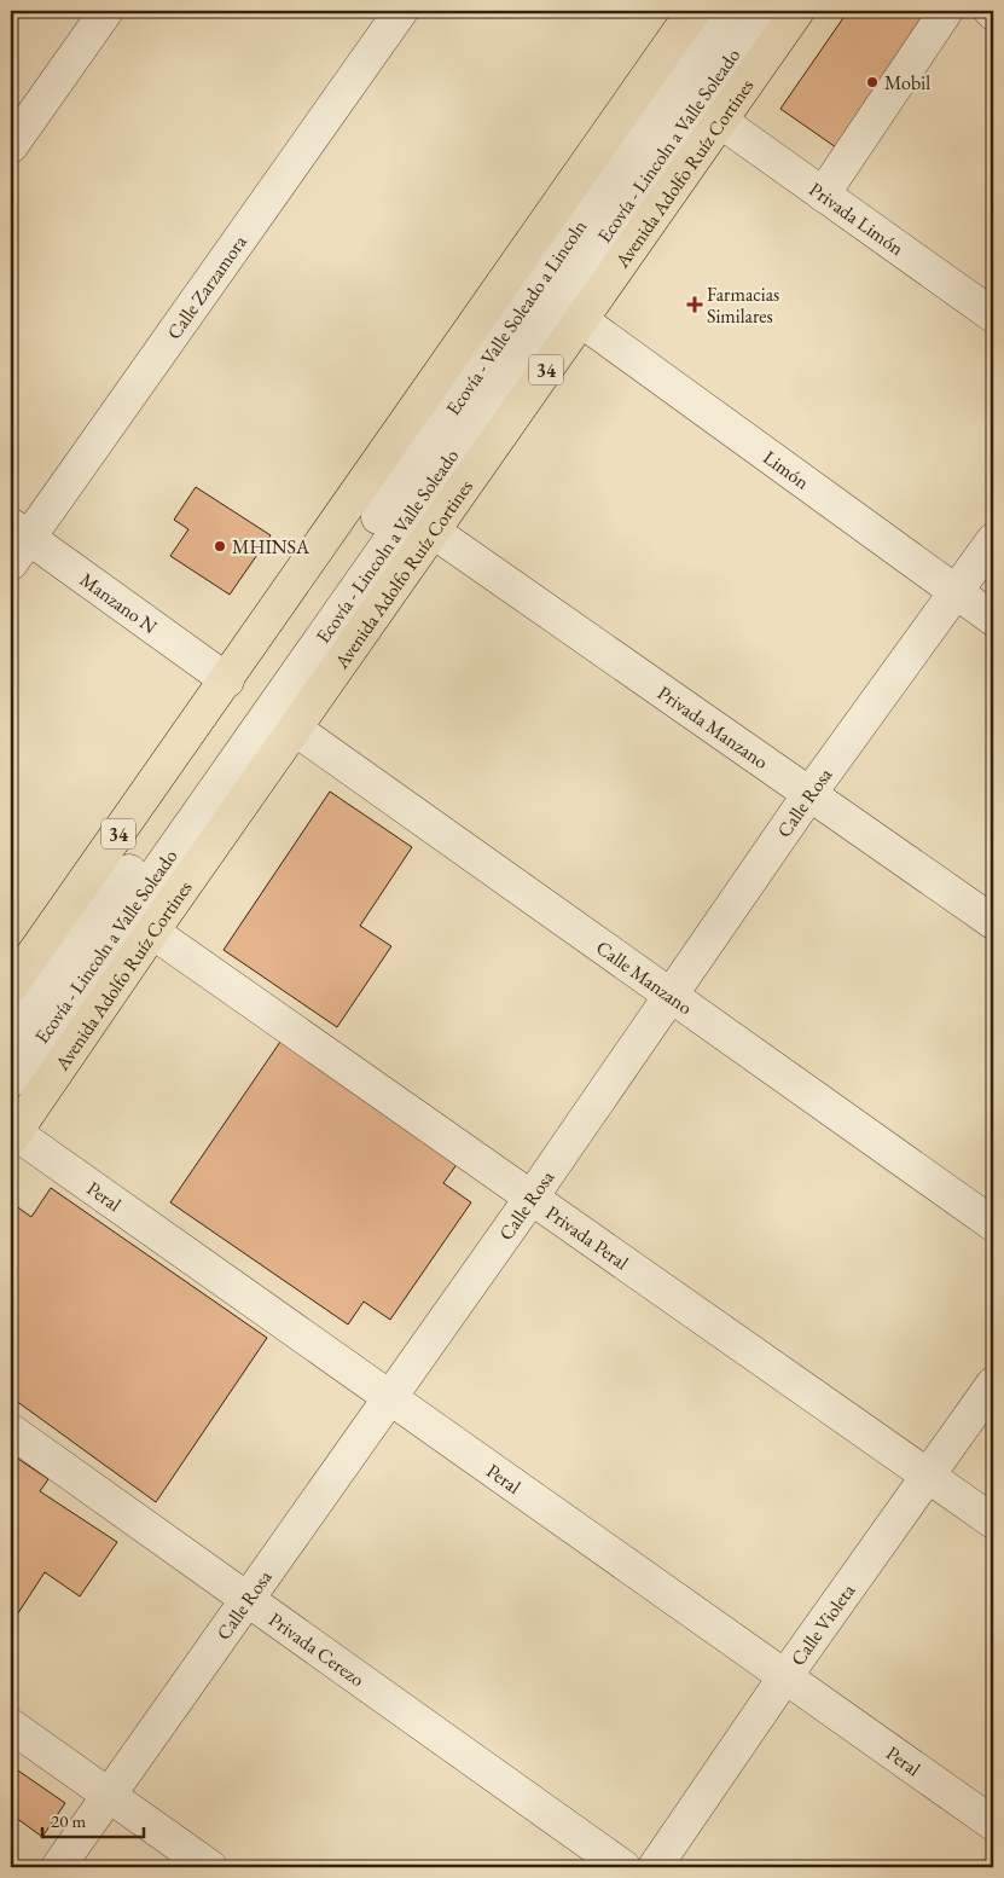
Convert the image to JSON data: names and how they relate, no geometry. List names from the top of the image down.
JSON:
{
  "streets": {
    "main road": ["Avenida Adolfo Ruíz Cortines", "34"],
    "street": [
      "Ecovía - Lincoln a Valle Soleado",
      "Privada Limón",
      "Calle Zarzamora",
      "Ecovía - Valle Soleado a Lincoln",
      "Limón",
      "Manzano N",
      "Privada Manzano",
      "Calle Rosa",
      "Calle Manzano",
      "Peral",
      "Privada Peral",
      "Calle Violeta",
      "Privada Cerezo"
    ]
  },
  "crossings": [
    ["Avenida Adolfo Ruíz Cortines", "Privada Limón"],
    ["Avenida Adolfo Ruíz Cortines", "Limón"],
    ["Avenida Adolfo Ruíz Cortines", "Privada Manzano"],
    ["Avenida Adolfo Ruíz Cortines", "Calle Manzano"],
    ["Avenida Adolfo Ruíz Cortines", "Peral"],
    ["Avenida Adolfo Ruíz Cortines", "Privada Peral"],
    ["Calle Zarzamora", "Manzano N"],
    ["34", "Manzano N"],
    ["Limón", "Calle Rosa"],
    ["Privada Manzano", "Calle Rosa"],
    ["Calle Rosa", "Calle Manzano"],
    ["Calle Rosa", "Peral"],
    ["Calle Rosa", "Privada Peral"],
    ["Calle Rosa", "Privada Cerezo"],
    ["Peral", "Calle Violeta"],
    ["Privada Peral", "Calle Violeta"]
  ],
  "places": {
    "other": ["Mobil", "MHINSA"],
    "health": ["Farmacias Similares"]
  },
  "scale_bar": "20 m"
}
